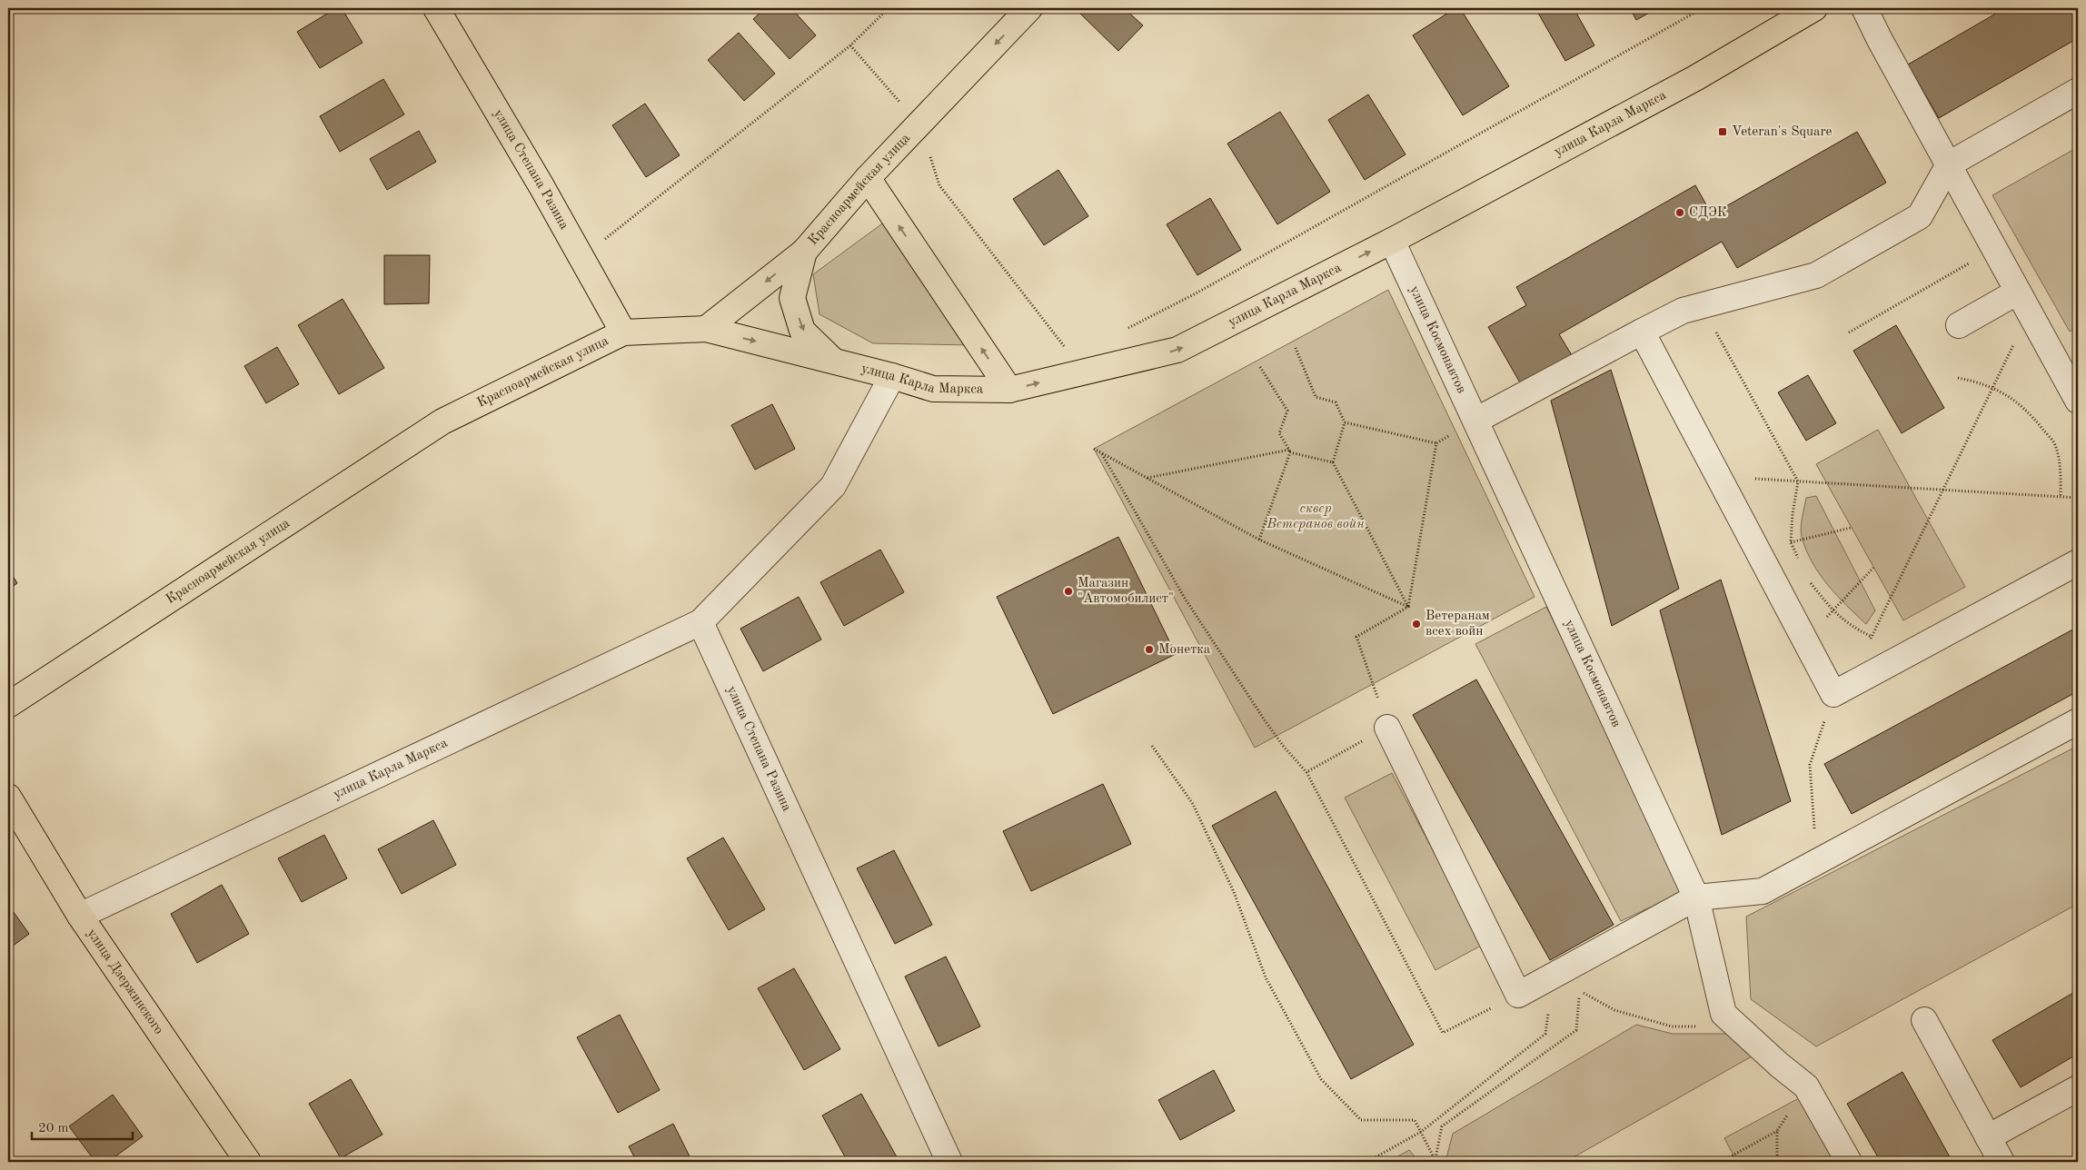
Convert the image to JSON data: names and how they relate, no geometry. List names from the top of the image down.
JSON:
{
  "streets": {
    "main road": [
      "улица Карла Маркса",
      "улица Степана Разина",
      "Красноармейская улица",
      "улица Дзержинского"
    ],
    "street": ["улица Космонавтов"]
  },
  "crossings": [
    ["улица Карла Маркса", "улица Степана Разина"],
    ["улица Карла Маркса", "Красноармейская улица"],
    ["улица Карла Маркса", "улица Космонавтов"],
    ["улица Карла Маркса", "улица Дзержинского"],
    ["улица Степана Разина", "Красноармейская улица"]
  ],
  "parks": ["сквер Ветеранов войн"],
  "places": {
    "transit": ["Veteran's Square"],
    "other": [
      "СДЭК",
      "Магазин \"Автомобилист\"",
      "Ветеранам всех войн",
      "Монетка"
    ]
  },
  "scale_bar": "20 m"
}
